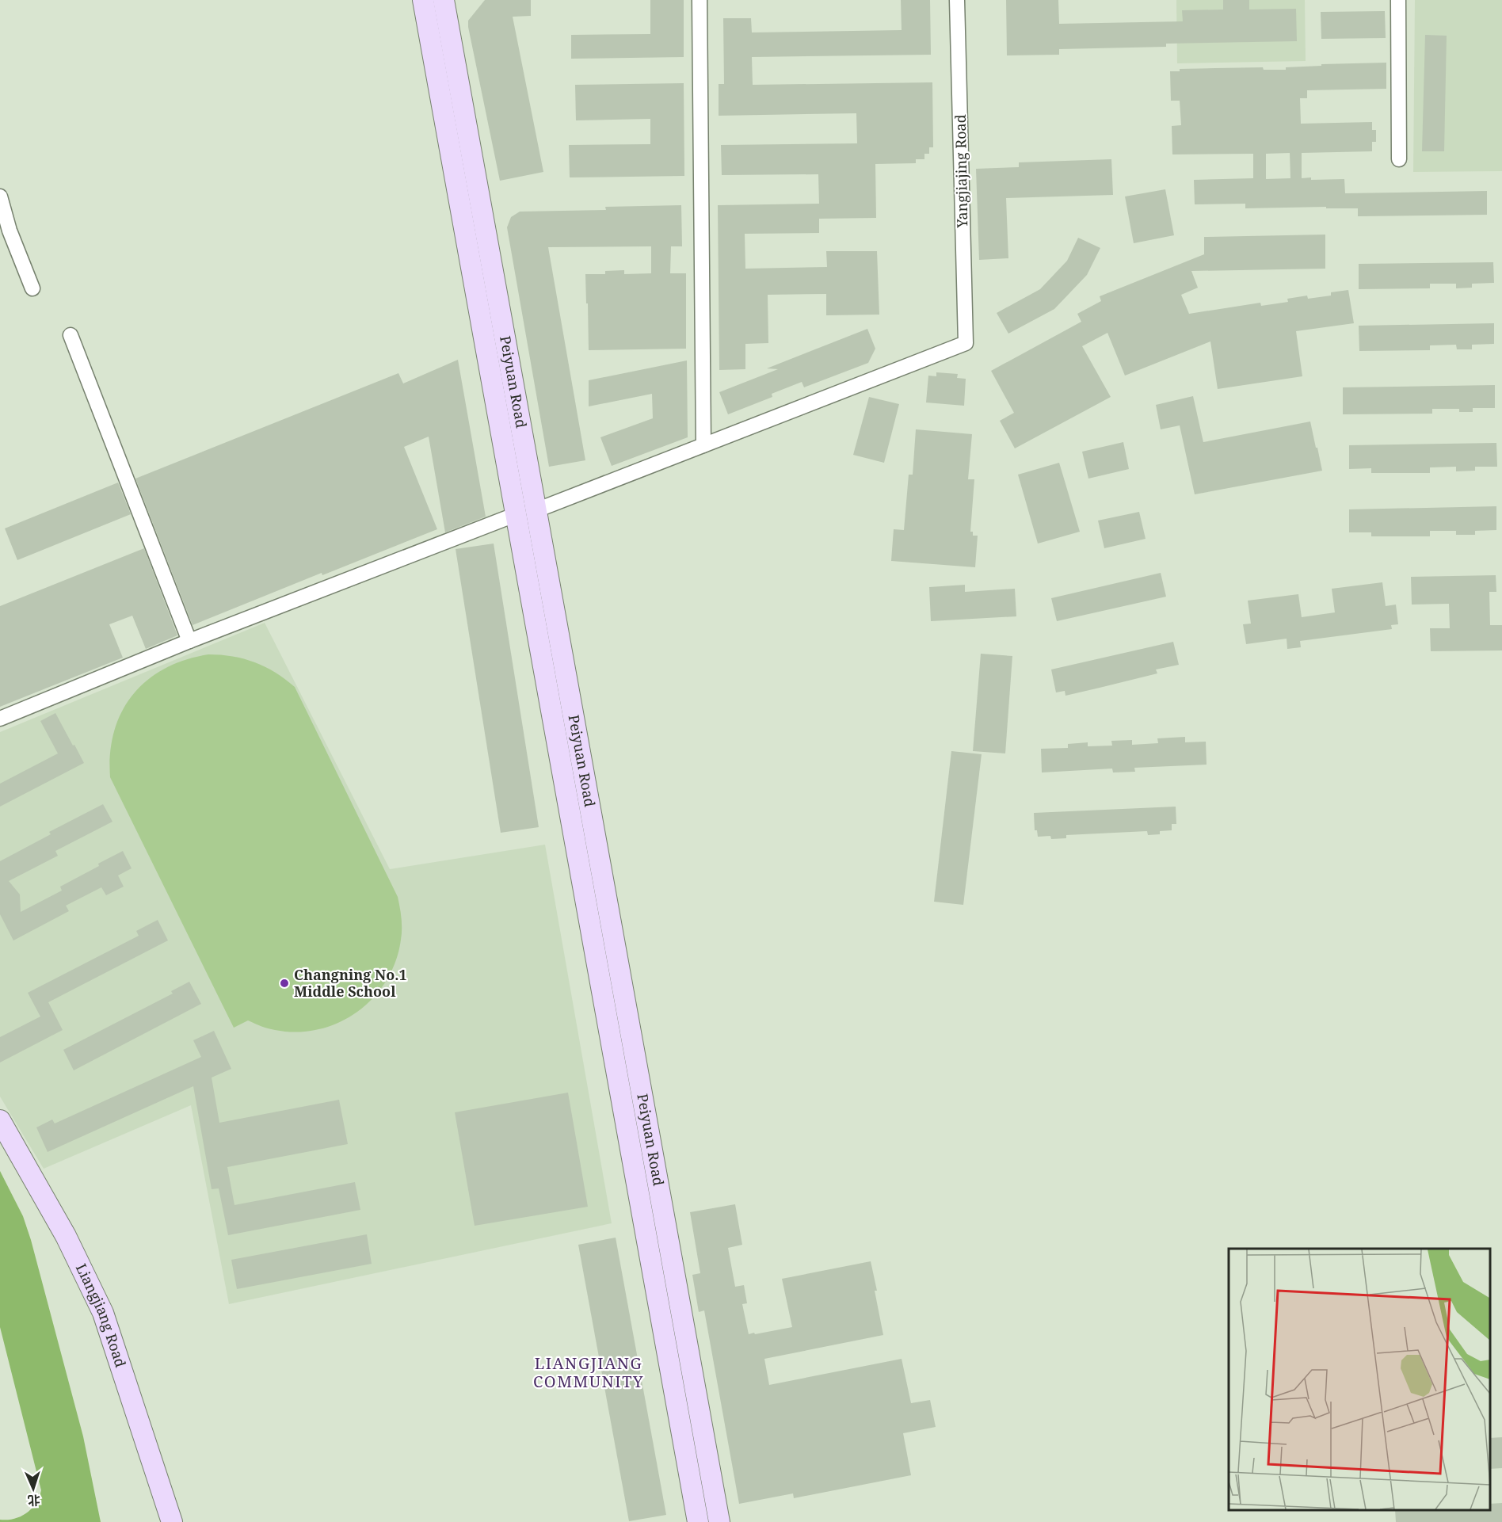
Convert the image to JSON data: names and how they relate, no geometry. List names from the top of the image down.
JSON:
{
  "streets": {
    "main road": ["Peiyuan Road", "Liangjiang Road"],
    "street": ["Yangjiajing Road"]
  },
  "districts": ["LIANGJIANG COMMUNITY"],
  "places": ["Changning No.1 Middle School"],
  "north": "bottom"
}
